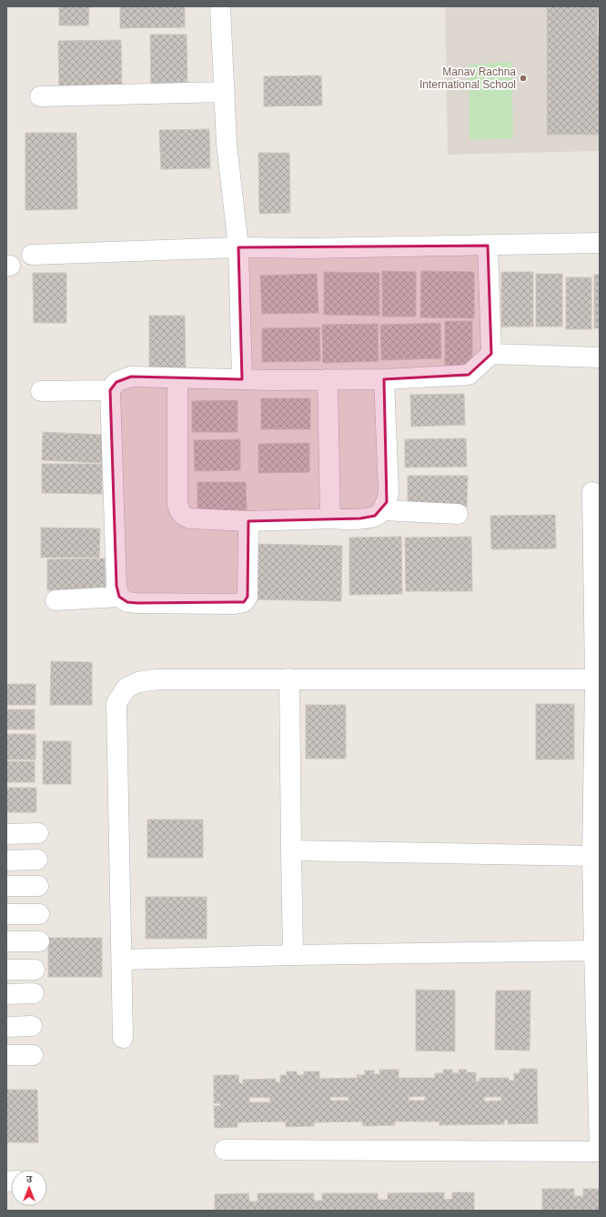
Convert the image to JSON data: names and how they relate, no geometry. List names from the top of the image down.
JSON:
{
  "places": ["Manav Rachna International School"],
  "north": "top"
}
